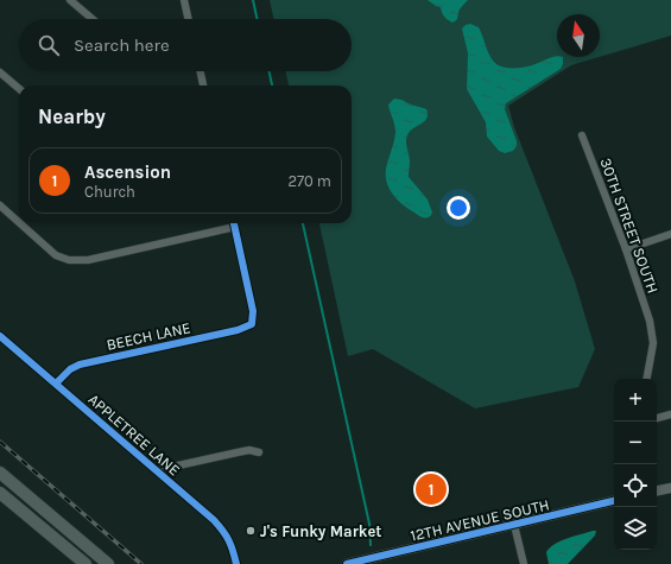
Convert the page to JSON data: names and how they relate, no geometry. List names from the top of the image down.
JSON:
{
  "streets": {
    "street": [
      "30TH STREET SOUTH",
      "BEECH LANE",
      "APPLETREE LANE",
      "12TH AVENUE SOUTH"
    ]
  },
  "crossings": [
    ["BEECH LANE", "APPLETREE LANE"]
  ],
  "places": ["J's Funky Market"],
  "north": "top",
  "page": {
    "search": "Search here",
    "heading": "Nearby",
    "list": [
      {
        "mark": "1",
        "name": "Ascension",
        "note": "Church",
        "value": "270 m"
      }
    ],
    "map_buttons": ["+", "−"],
    "pins": "1"
  }
}
